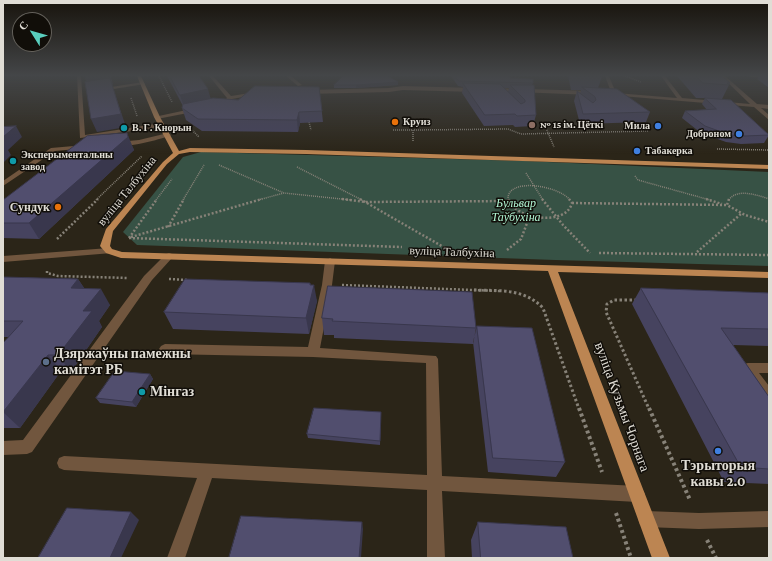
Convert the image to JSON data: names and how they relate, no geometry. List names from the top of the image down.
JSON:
{
  "streets": {
    "main road": ["вуліца Талбухіна", "вуліца Кузьмы Чорнага"]
  },
  "crossings": [
    ["вуліца Талбухіна", "вуліца Кузьмы Чорнага"]
  ],
  "parks": ["Бульвар Таўбухіна"],
  "places": [
    "Круиз",
    "№ 15 ім. Цёткі",
    "Мила",
    "В. Г. Кнорын",
    "Доброном",
    "Табакерка",
    "Эксперыментальны завод",
    "Сундук",
    "Дзяржаўны памежны камітэт РБ",
    "Мінгаз",
    "Тэрыторыя кавы 2.0"
  ],
  "north": "top left"
}
